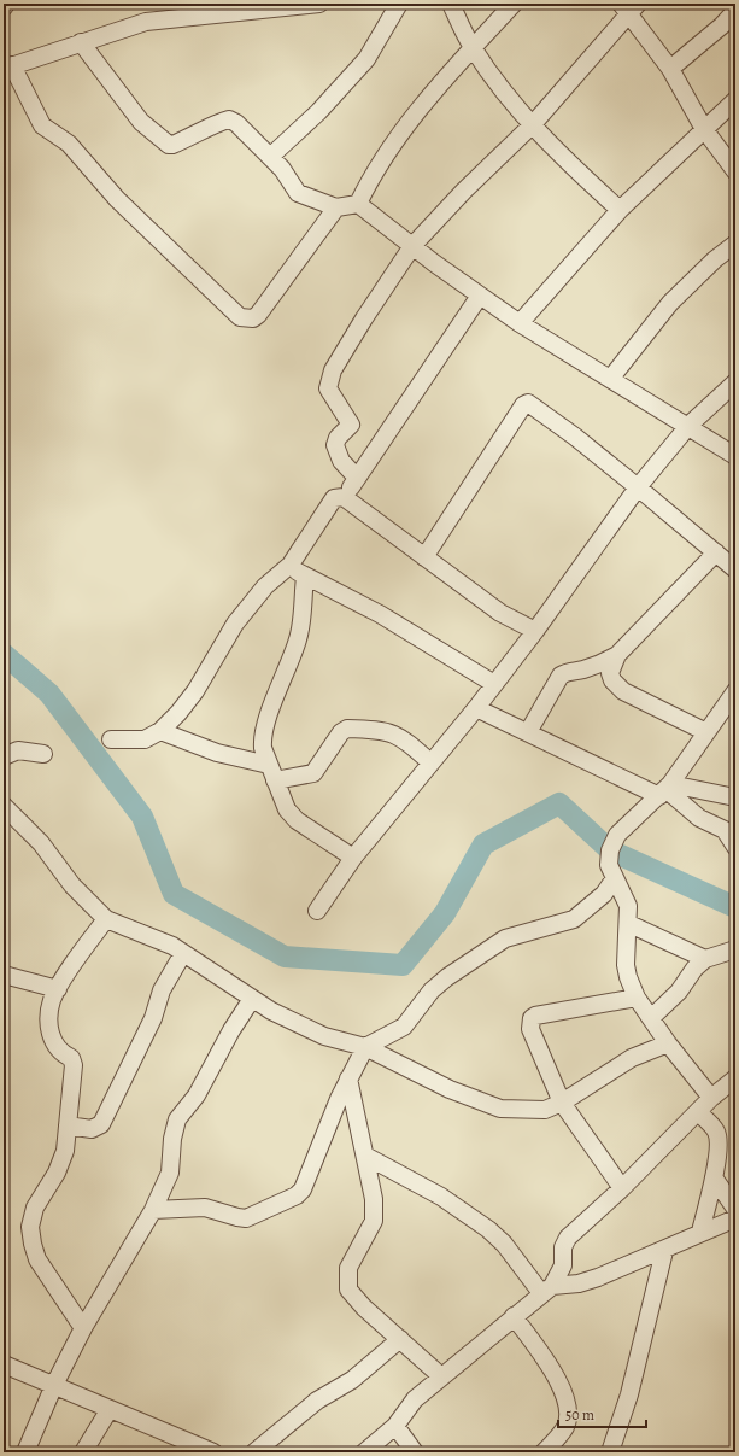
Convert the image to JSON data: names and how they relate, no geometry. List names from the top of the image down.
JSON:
{
  "scale_bar": "50 m"
}
